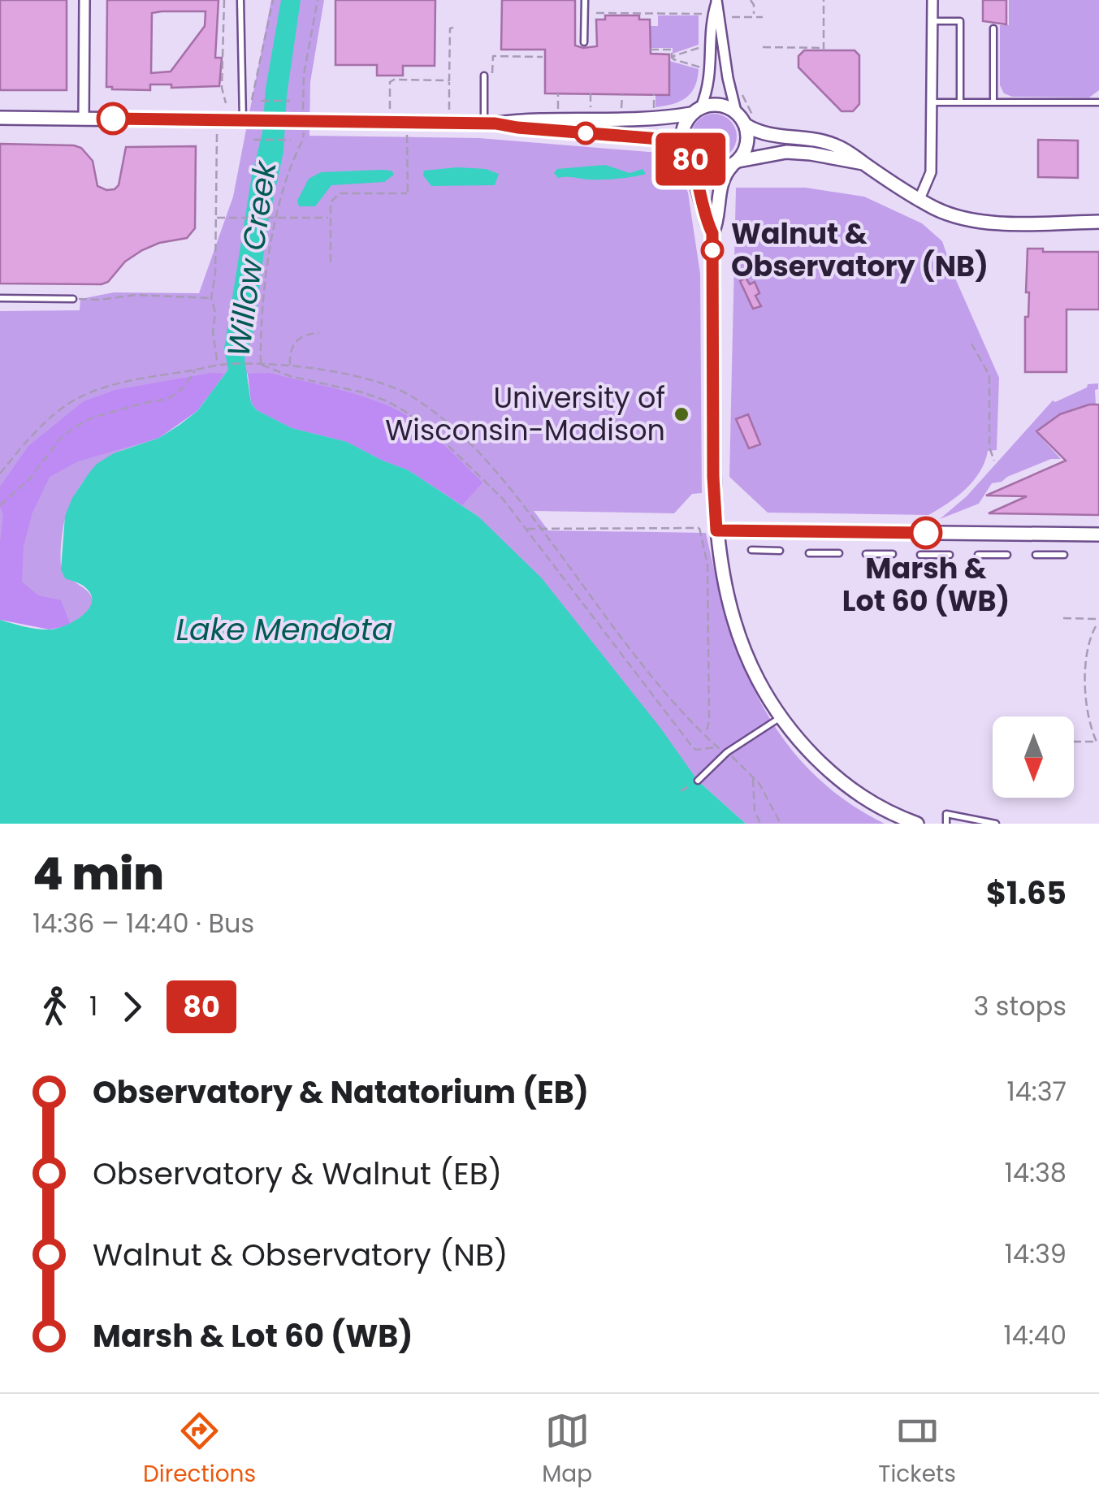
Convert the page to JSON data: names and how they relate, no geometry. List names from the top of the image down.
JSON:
{
  "water": ["Willow Creek", "Lake Mendota"],
  "places": ["Walnut & Observatory (NB)", "University of Wisconsin-Madison", "Marsh & Lot 60 (WB)"],
  "lines": ["bus line 80"],
  "north": "bottom",
  "page": {
    "on_map": "80",
    "heading": ["4 min", "14:36 – 14:40 · Bus", "$1.65"],
    "legs": ["1", "80", "3 stops"],
    "list": [
      {
        "name": "Observatory & Natatorium (EB)",
        "value": "14:37"
      },
      {
        "name": "Observatory & Walnut (EB)",
        "value": "14:38"
      },
      {
        "name": "Walnut & Observatory (NB)",
        "value": "14:39"
      },
      {
        "name": "Marsh & Lot 60 (WB)",
        "value": "14:40"
      }
    ],
    "tabs": ["Directions", "Map", "Tickets"]
  }
}
